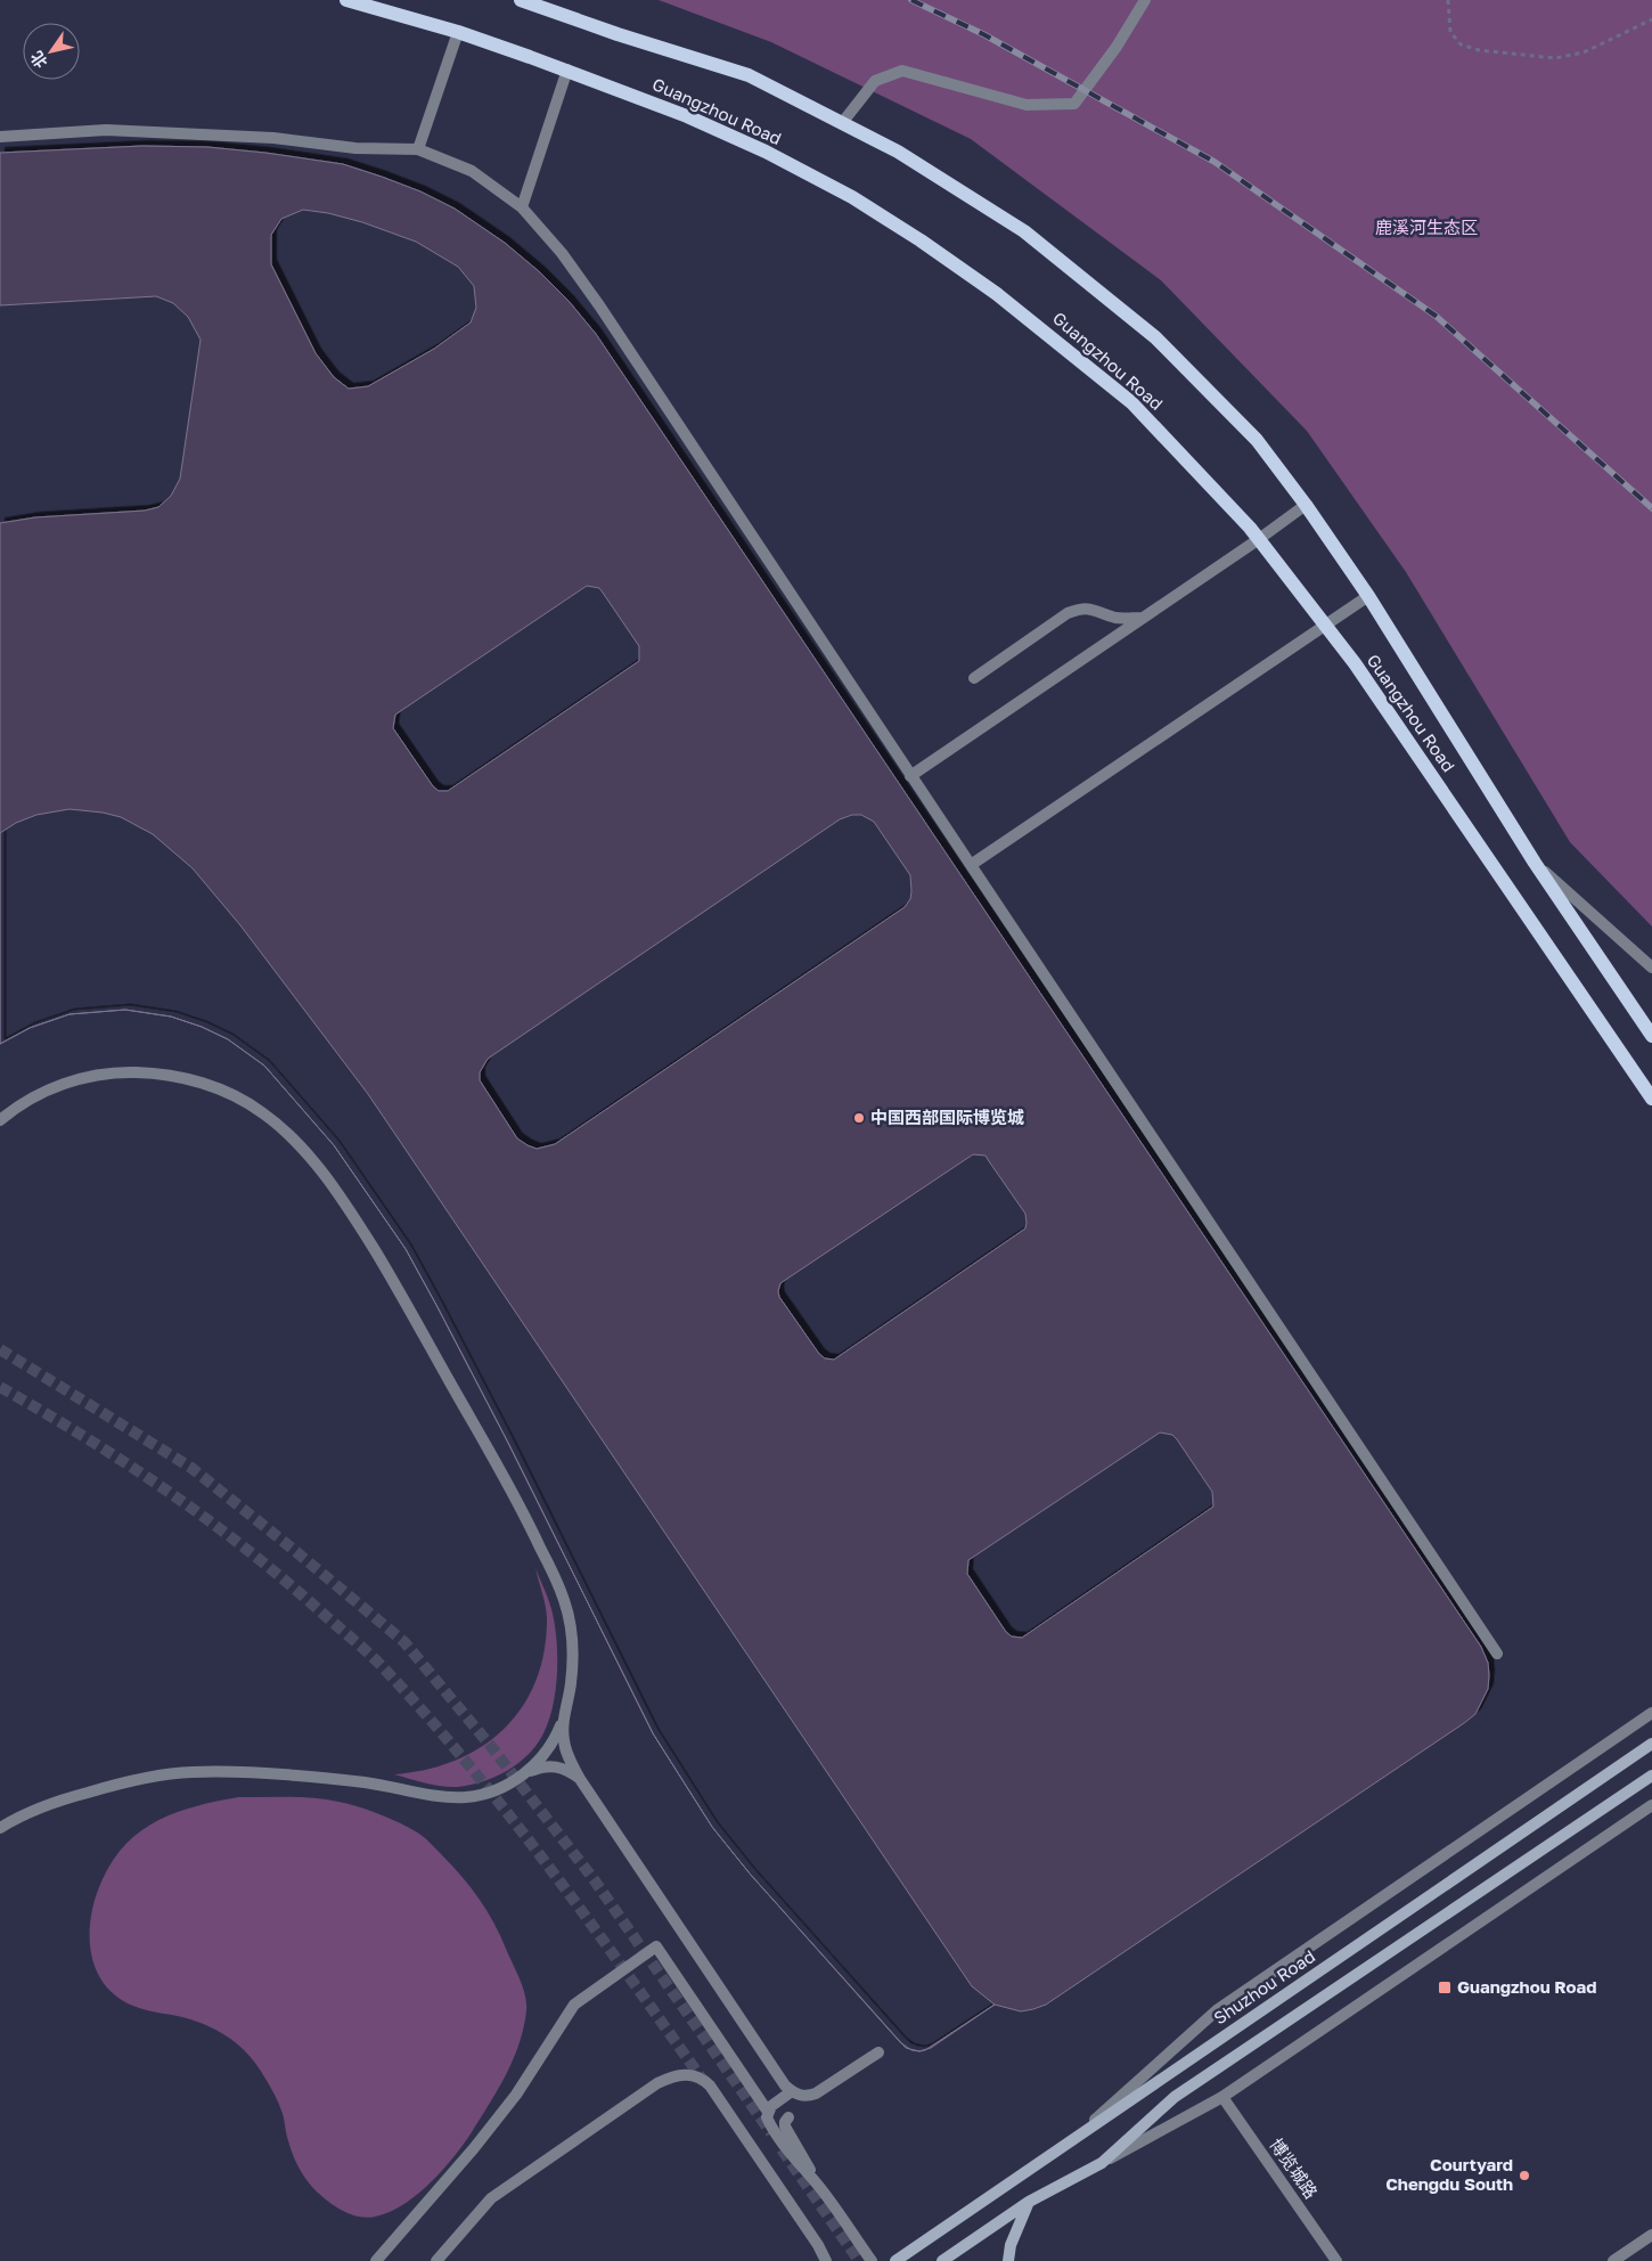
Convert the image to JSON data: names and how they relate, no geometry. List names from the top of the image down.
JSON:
{
  "streets": {
    "main road": ["Guangzhou Road", "Shuzhou Road"],
    "street": ["博览城路"]
  },
  "parks": ["鹿溪河生态区"],
  "places": {
    "other": ["中国西部国际博览城", "Courtyard Chengdu South"],
    "transit": ["Guangzhou Road"]
  },
  "north": "bottom left"
}
